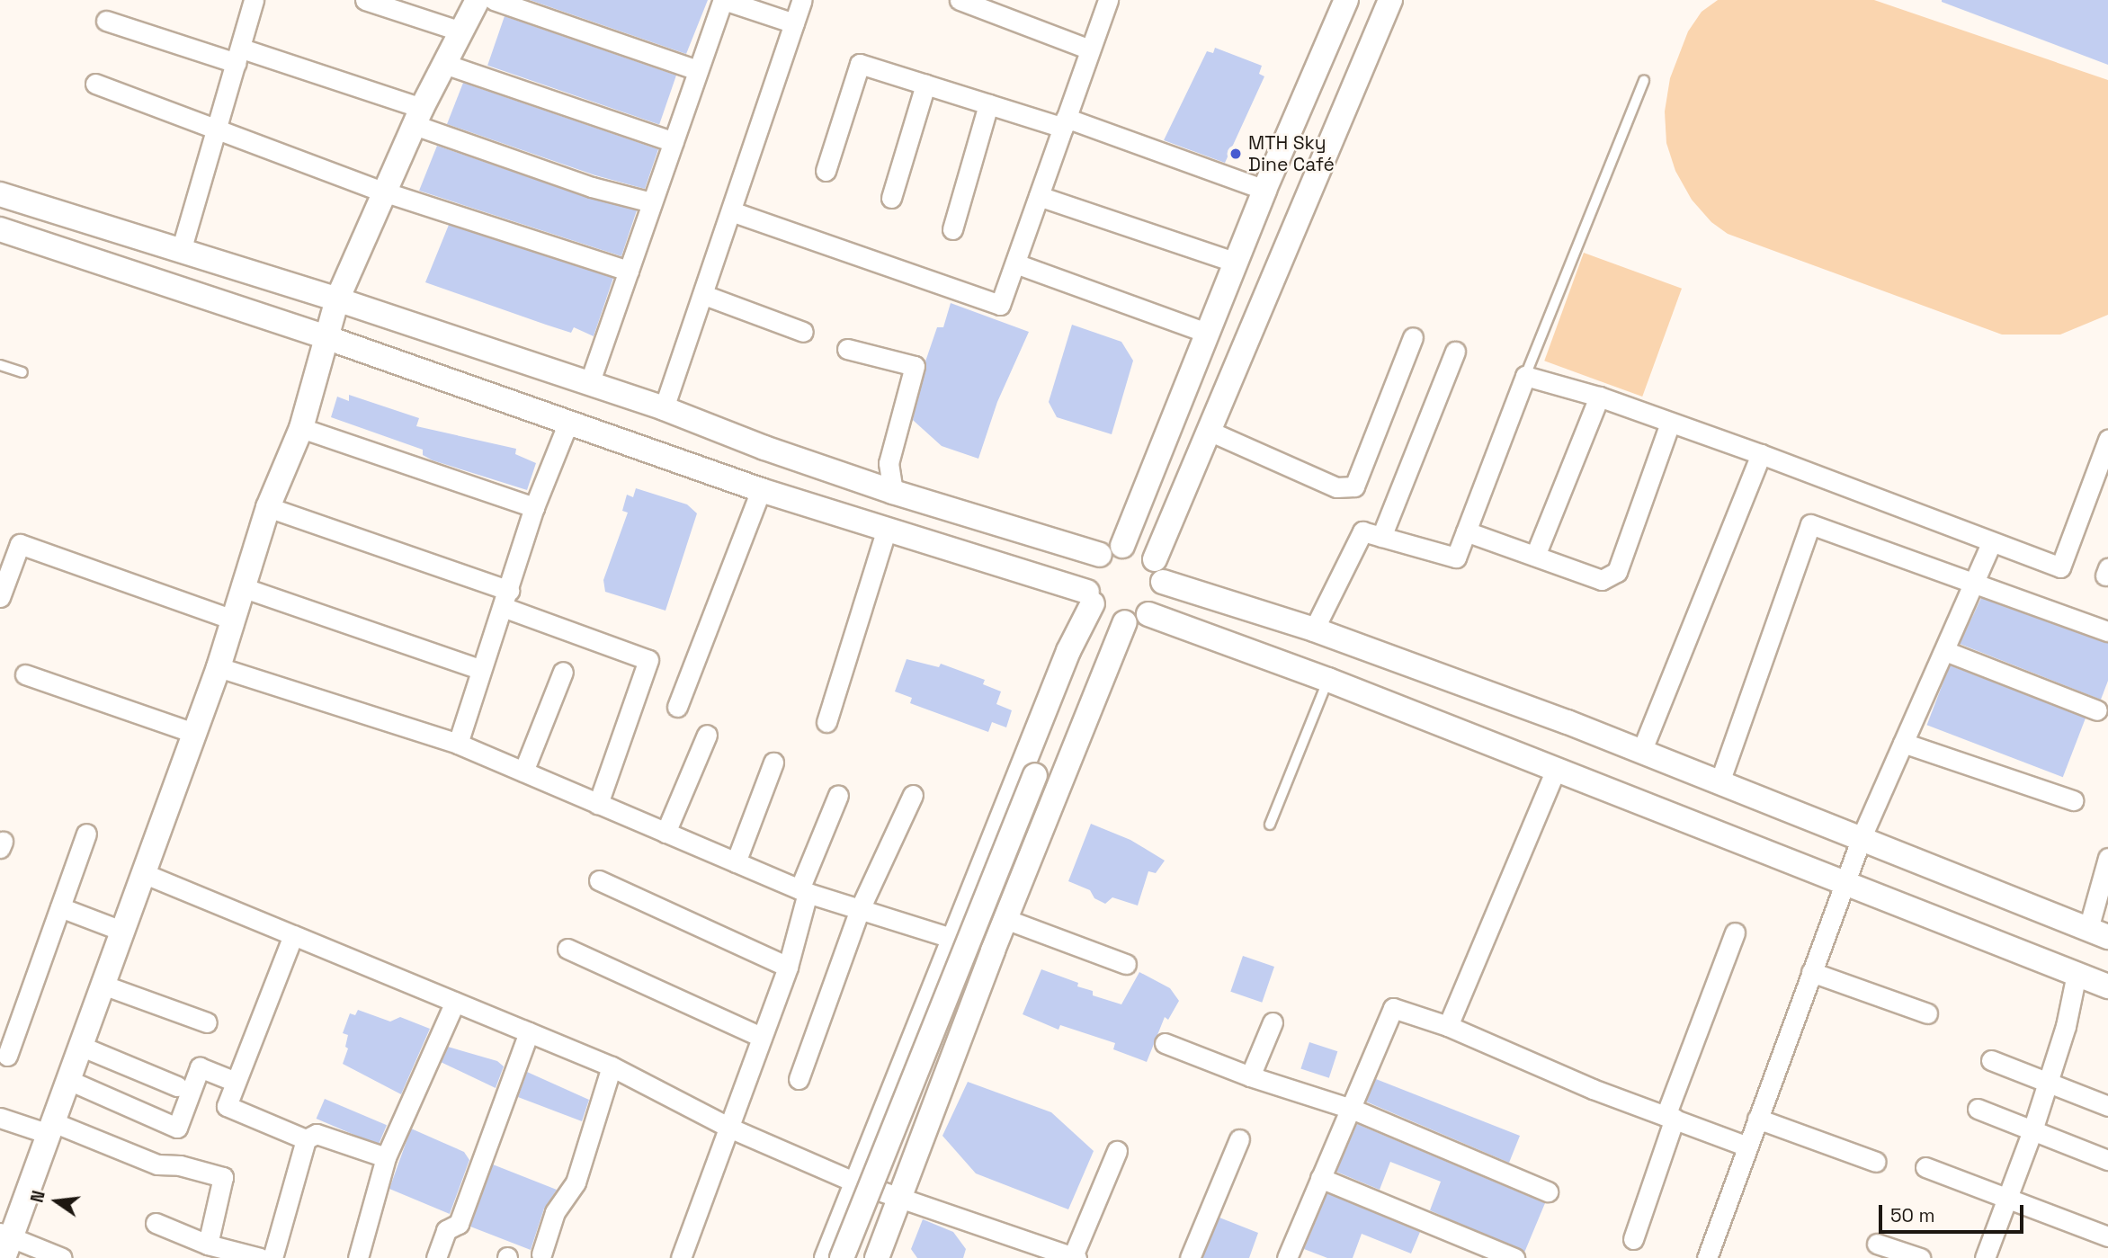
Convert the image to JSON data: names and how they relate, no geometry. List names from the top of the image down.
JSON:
{
  "places": ["MTH Sky Dine Café"],
  "scale_bar": "50 m",
  "north": "left"
}
